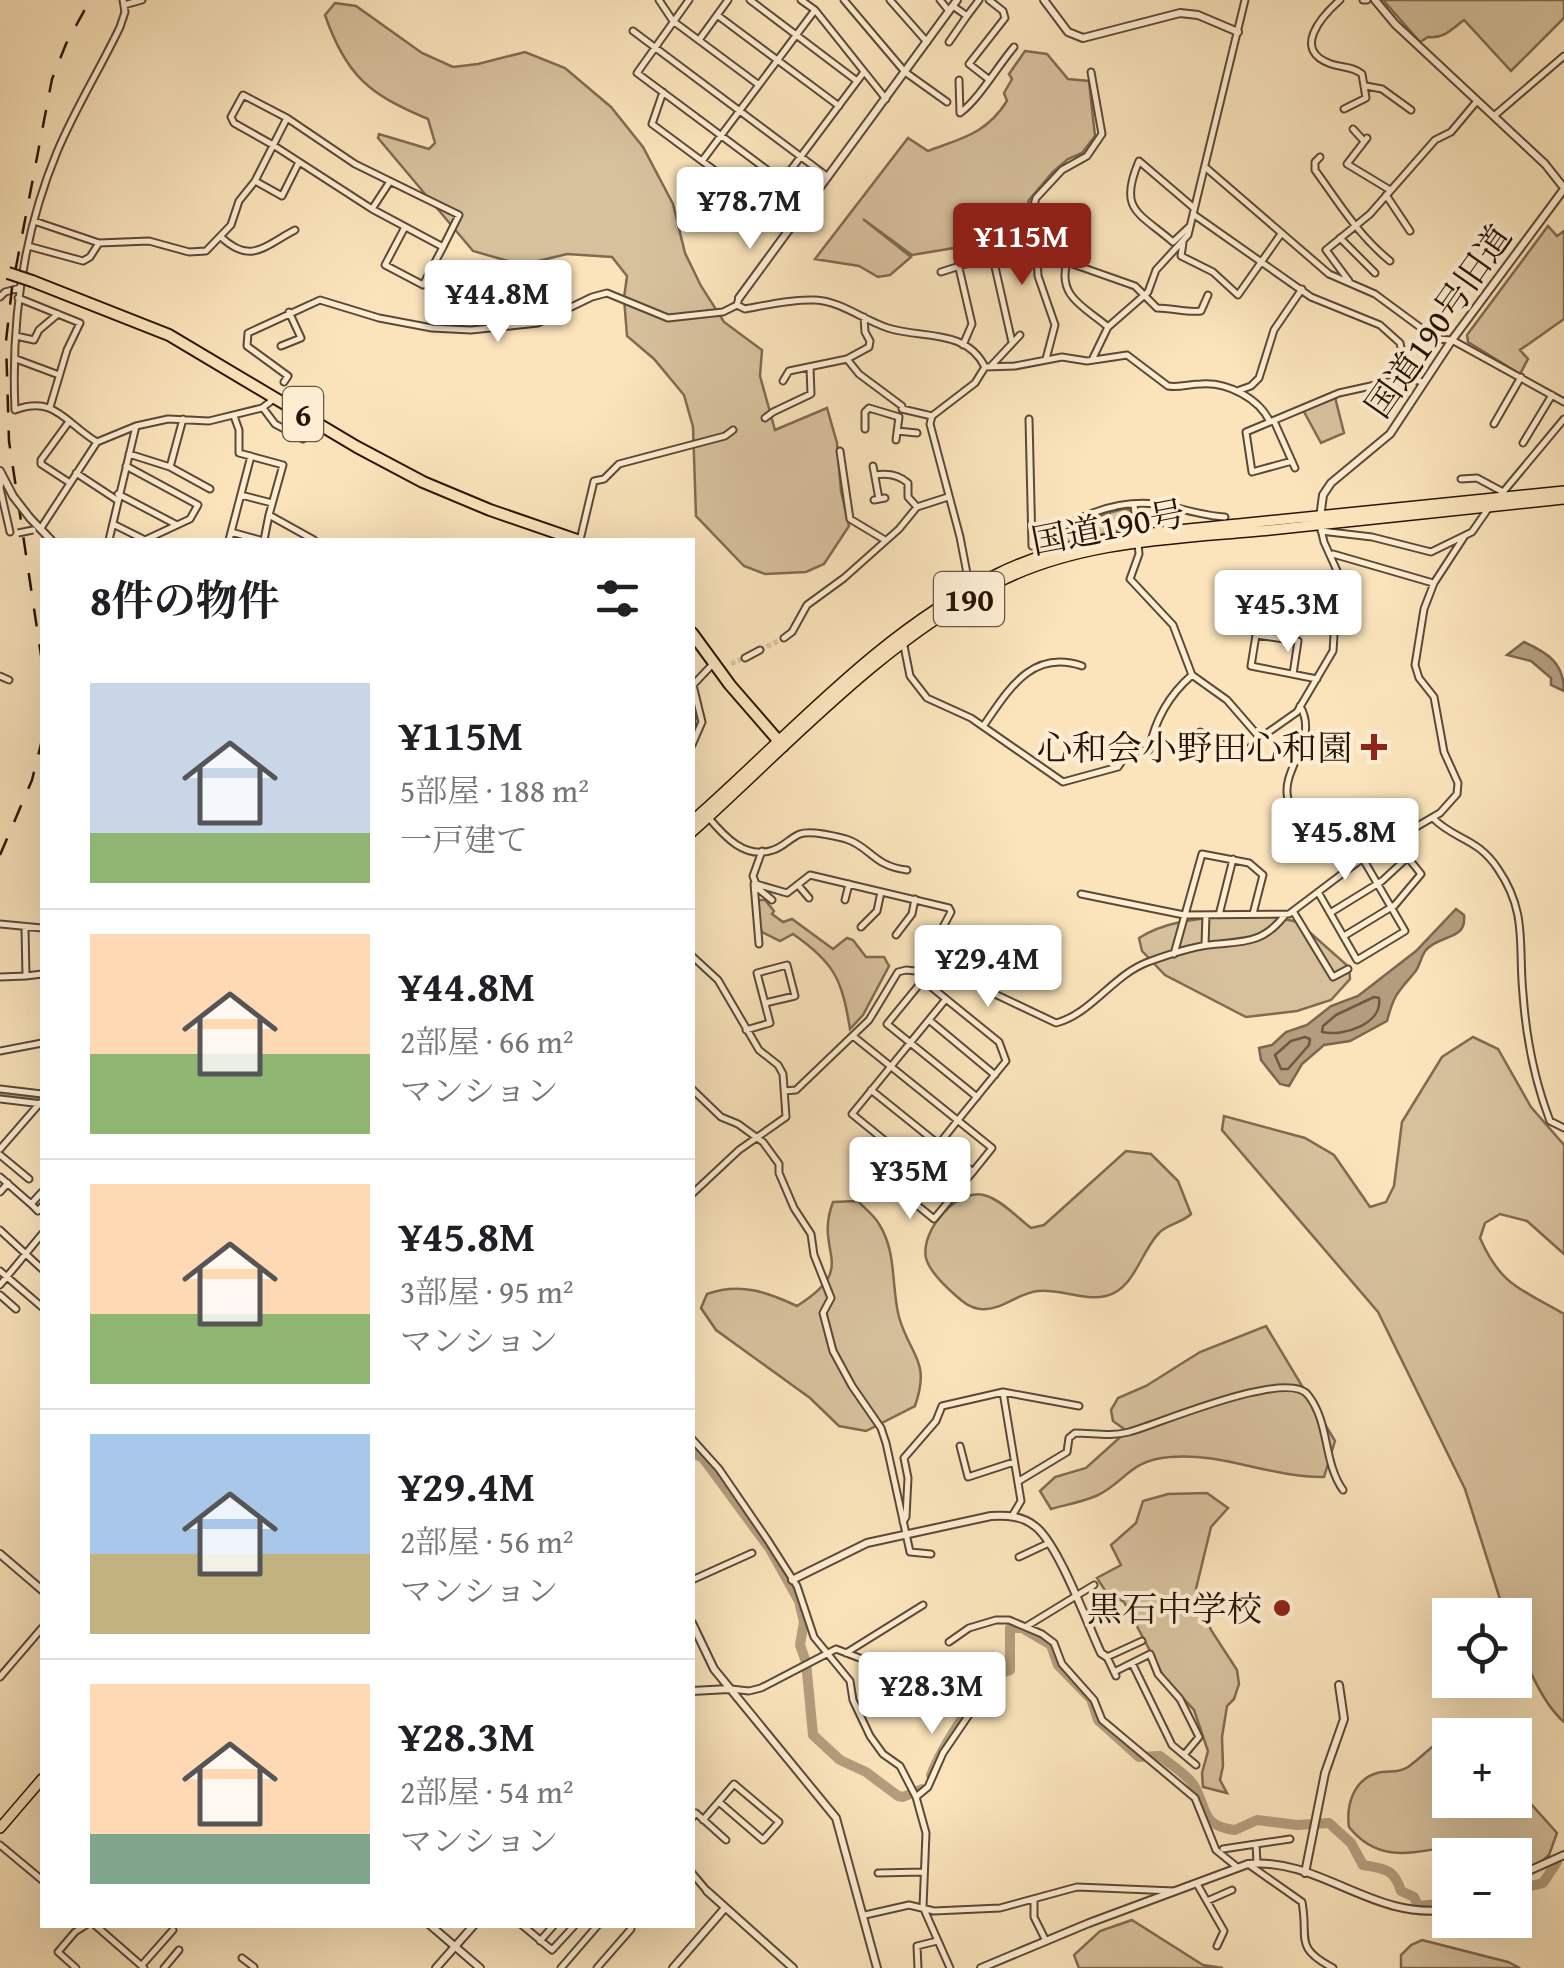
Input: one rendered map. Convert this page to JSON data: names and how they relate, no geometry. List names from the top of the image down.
{
  "streets": {
    "highway": ["6", "国道190号", "190"],
    "street": ["国道190号旧道"]
  },
  "crossings": [
    ["国道190号旧道", "国道190号"]
  ],
  "places": {
    "health": ["心和会小野田心和園"],
    "other": ["黒石中学校"]
  },
  "page": {
    "price": [
      "¥78.7M",
      "¥115M",
      "¥44.8M",
      "¥45.3M",
      "¥45.8M",
      "¥29.4M",
      "¥35M",
      "¥28.3M"
    ],
    "heading": "8件の物件",
    "list": [
      {
        "name": "¥115M",
        "note": "5部屋 · 188 m² · 一戸建て"
      },
      {
        "name": "¥44.8M",
        "note": "2部屋 · 66 m² · マンション"
      },
      {
        "name": "¥45.8M",
        "note": "3部屋 · 95 m² · マンション"
      },
      {
        "name": "¥29.4M",
        "note": "2部屋 · 56 m² · マンション"
      },
      {
        "name": "¥28.3M",
        "note": "2部屋 · 54 m² · マンション"
      }
    ],
    "map_buttons": ["+", "−"]
  }
}
